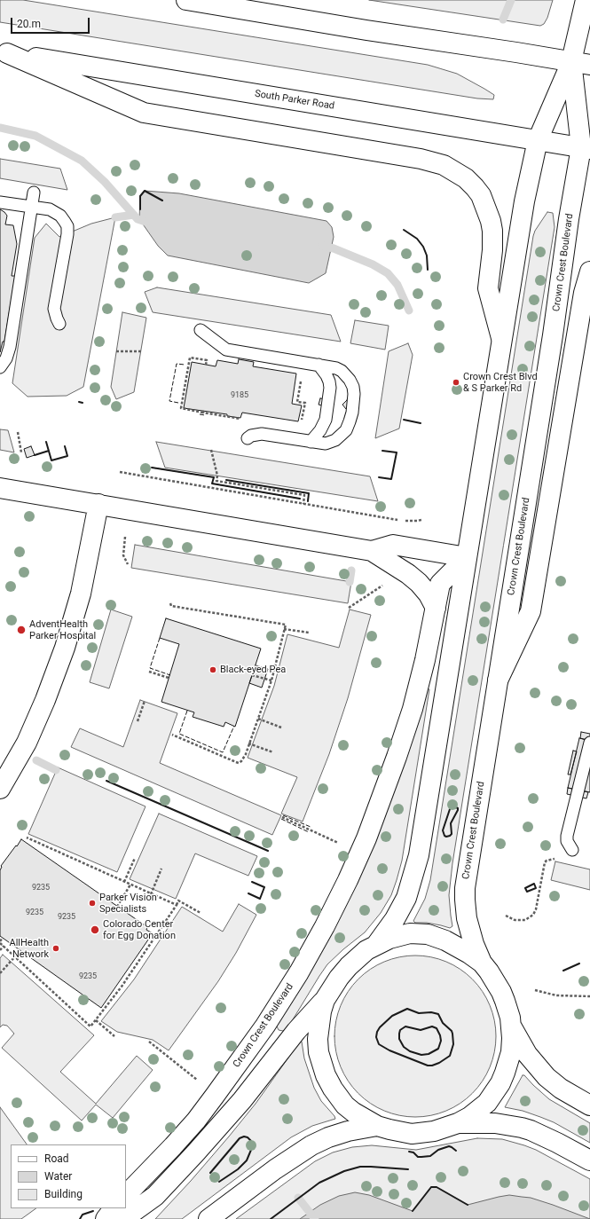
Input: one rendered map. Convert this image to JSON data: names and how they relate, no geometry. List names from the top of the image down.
{
  "streets": {
    "main road": ["South Parker Road", "Crown Crest Boulevard"]
  },
  "crossings": [
    ["South Parker Road", "Crown Crest Boulevard"]
  ],
  "places": [
    "Crown Crest Blvd & S Parker Rd",
    "AdventHealth Parker Hospital",
    "Black-eyed Pea",
    "Parker Vision Specialists",
    "Colorado Center for Egg Donation",
    "AllHealth Network"
  ],
  "house_numbers": [
    "9185",
    "9235",
    "9235",
    "9235",
    "9235"
  ],
  "legend": ["Road", "Water", "Building"],
  "scale_bar": "20 m"
}
